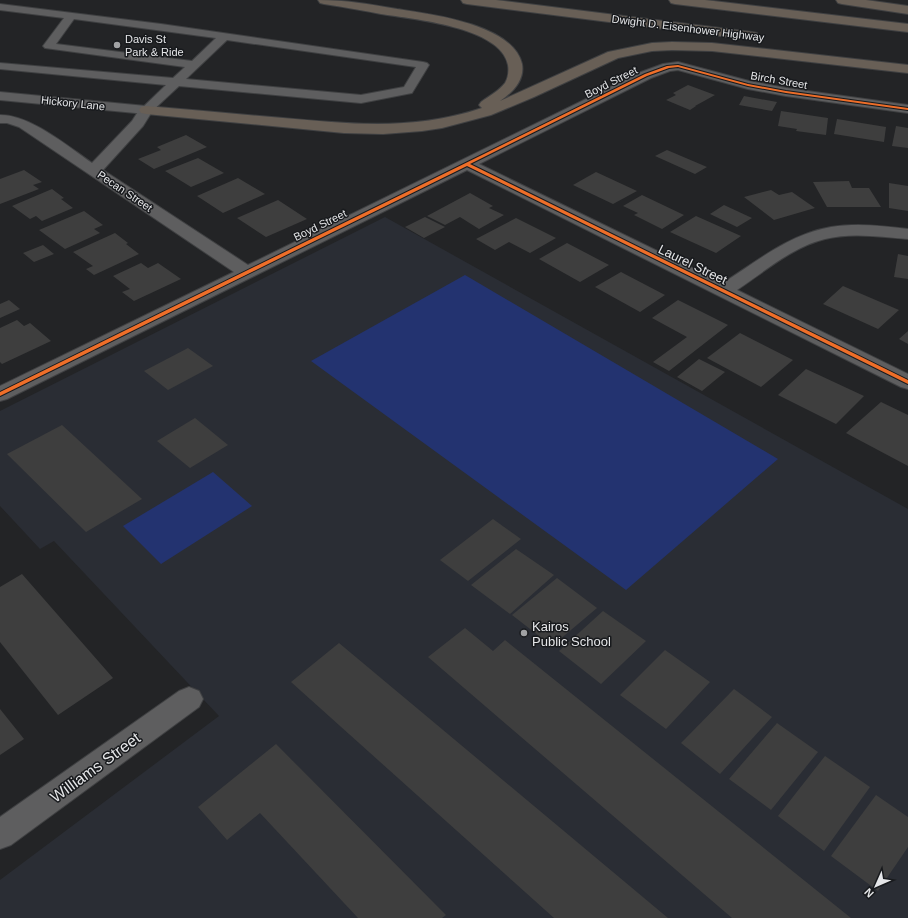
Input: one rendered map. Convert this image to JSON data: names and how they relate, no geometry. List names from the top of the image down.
{
  "streets": {
    "highway": ["Dwight D. Eisenhower Highway"],
    "street": [
      "Birch Street",
      "Boyd Street",
      "Hickory Lane",
      "Pecan Street",
      "Laurel Street",
      "Williams Street"
    ]
  },
  "crossings": [
    ["Birch Street", "Boyd Street"],
    ["Boyd Street", "Pecan Street"],
    ["Boyd Street", "Laurel Street"]
  ],
  "places": ["Davis St Park & Ride", "Kairos Public School"],
  "north": "bottom left"
}
